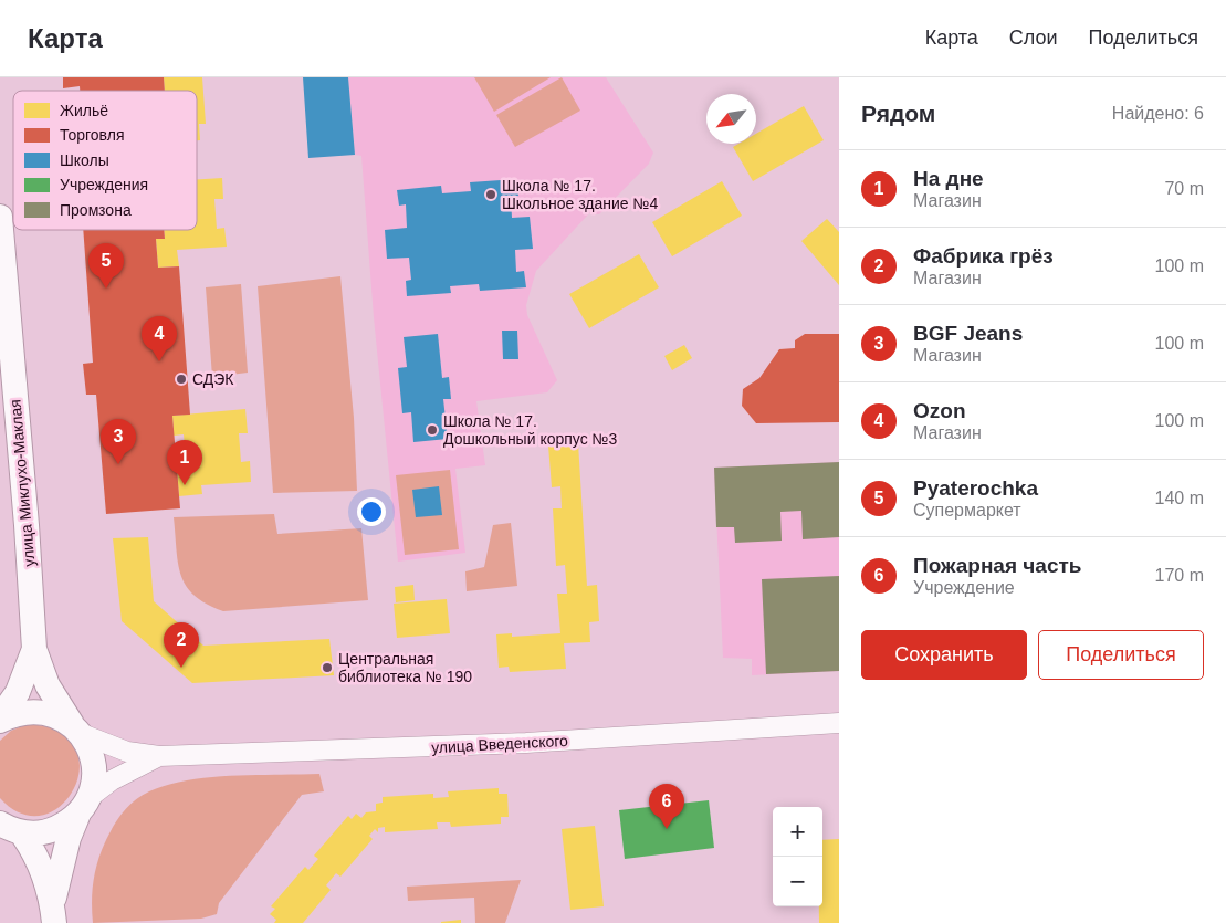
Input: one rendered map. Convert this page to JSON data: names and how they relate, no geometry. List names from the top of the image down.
{
  "streets": {
    "main road": ["улица Миклухо-Маклая"],
    "street": ["улица Введенского"]
  },
  "crossings": [
    ["улица Миклухо-Маклая", "улица Введенского"]
  ],
  "places": [
    "Школа № 17. Школьное здание №4",
    "СДЭК",
    "Школа № 17. Дошкольный корпус №3",
    "Центральная библиотека № 190"
  ],
  "legend": [
    "Жильё",
    "Торговля",
    "Школы",
    "Учреждения",
    "Промзона"
  ],
  "north": "bottom left",
  "page": {
    "header": "Карта",
    "nav": ["Карта", "Слои", "Поделиться"],
    "heading": ["Рядом", "Найдено: 6"],
    "list": [
      {
        "mark": "1",
        "name": "На дне",
        "note": "Магазин",
        "value": "70 m"
      },
      {
        "mark": "2",
        "name": "Фабрика грёз",
        "note": "Магазин",
        "value": "100 m"
      },
      {
        "mark": "3",
        "name": "BGF Jeans",
        "note": "Магазин",
        "value": "100 m"
      },
      {
        "mark": "4",
        "name": "Ozon",
        "note": "Магазин",
        "value": "100 m"
      },
      {
        "mark": "5",
        "name": "Pyaterochka",
        "note": "Супермаркет",
        "value": "140 m"
      },
      {
        "mark": "6",
        "name": "Пожарная часть",
        "note": "Учреждение",
        "value": "170 m"
      }
    ],
    "pins": [
      "5",
      "4",
      "3",
      "1",
      "2",
      "6"
    ],
    "buttons": ["Сохранить", "Поделиться"],
    "map_buttons": ["+", "−"]
  }
}
